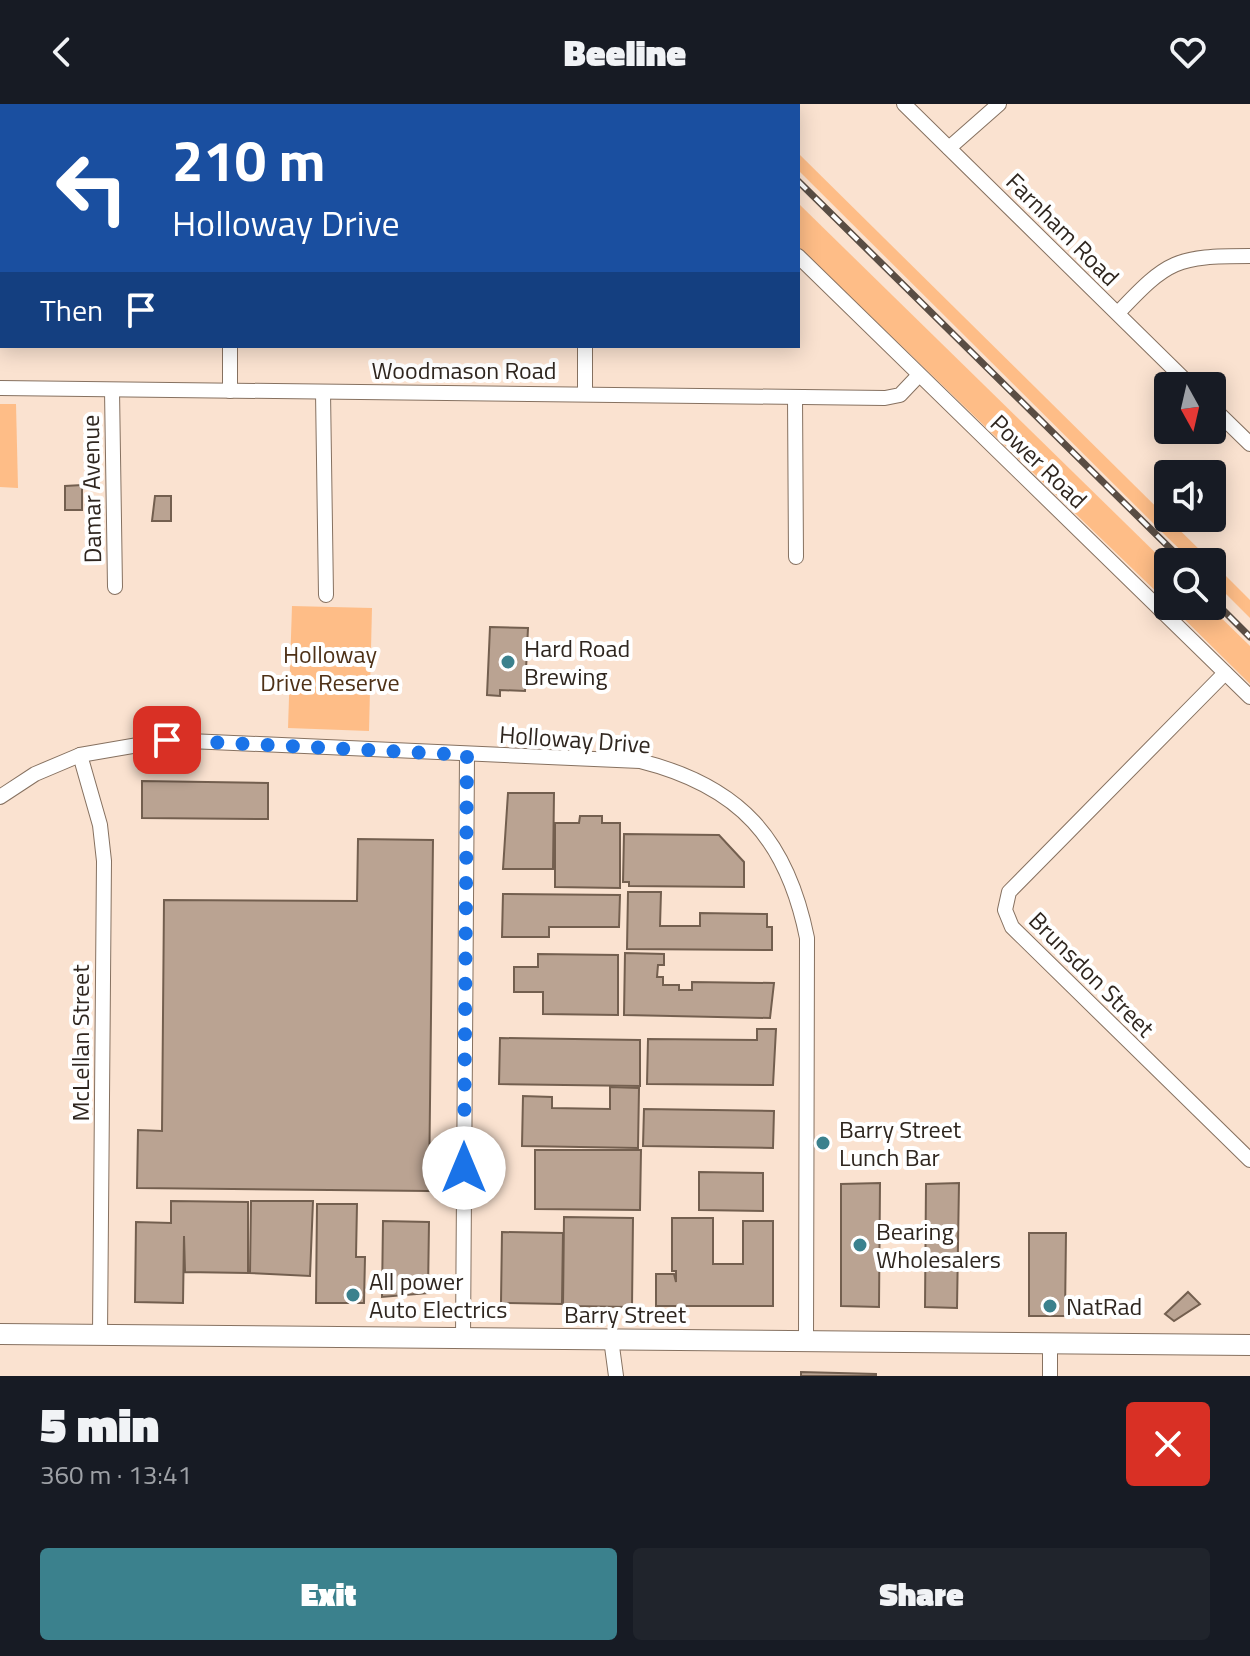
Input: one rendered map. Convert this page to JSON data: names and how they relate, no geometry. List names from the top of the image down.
{
  "streets": {
    "main road": ["Barry Street"],
    "street": [
      "Farnham Road",
      "Woodmason Road",
      "Power Road",
      "Damar Avenue",
      "Holloway Drive",
      "Brunsdon Street",
      "McLellan Street"
    ]
  },
  "crossings": [
    ["Woodmason Road", "Power Road"],
    ["Woodmason Road", "Damar Avenue"],
    ["Power Road", "Brunsdon Street"],
    ["Holloway Drive", "McLellan Street"],
    ["Holloway Drive", "Barry Street"],
    ["McLellan Street", "Barry Street"]
  ],
  "parks": ["Holloway Drive Reserve"],
  "places": [
    "Hard Road Brewing",
    "Barry Street Lunch Bar",
    "Bearing Wholesalers",
    "All power Auto Electrics",
    "NatRad"
  ],
  "north": "bottom",
  "page": {
    "header": "Beeline",
    "turn": ["210 m", "Holloway Drive"],
    "then": "Then",
    "heading": ["5 min", "360 m · 13:41"],
    "buttons": ["Exit", "Share"]
  }
}
